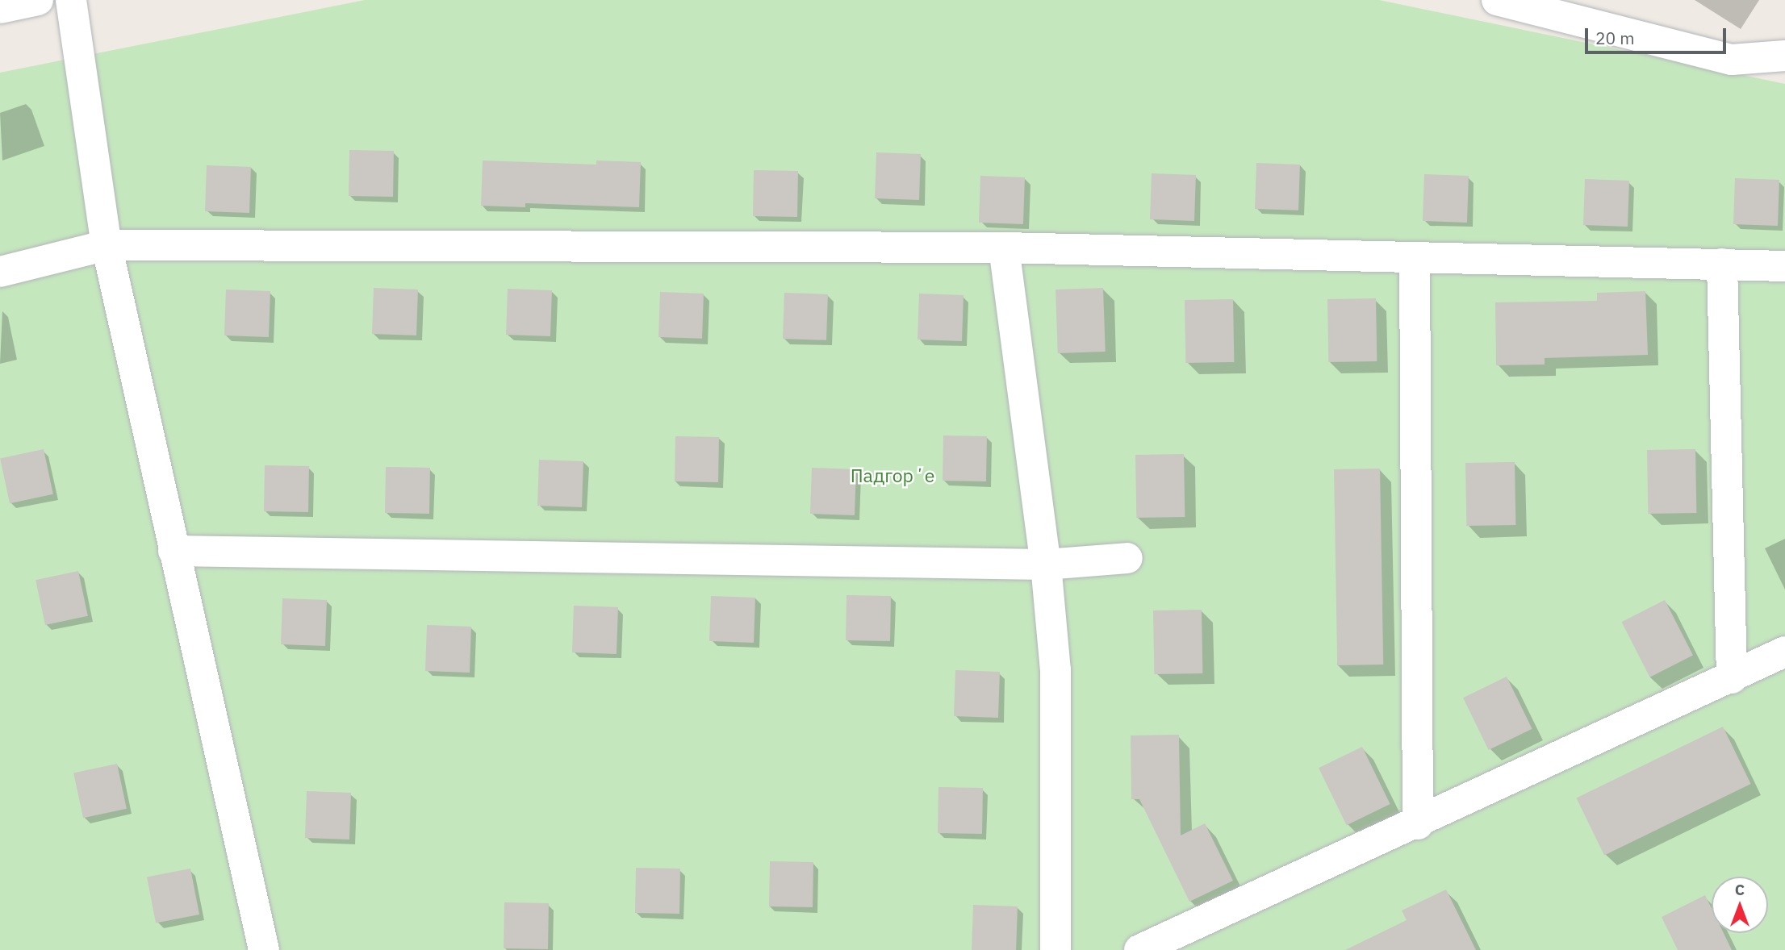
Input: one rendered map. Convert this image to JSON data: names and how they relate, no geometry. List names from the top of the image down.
{
  "parks": ["Падгорʼе"],
  "scale_bar": "20 m",
  "north": "top"
}
